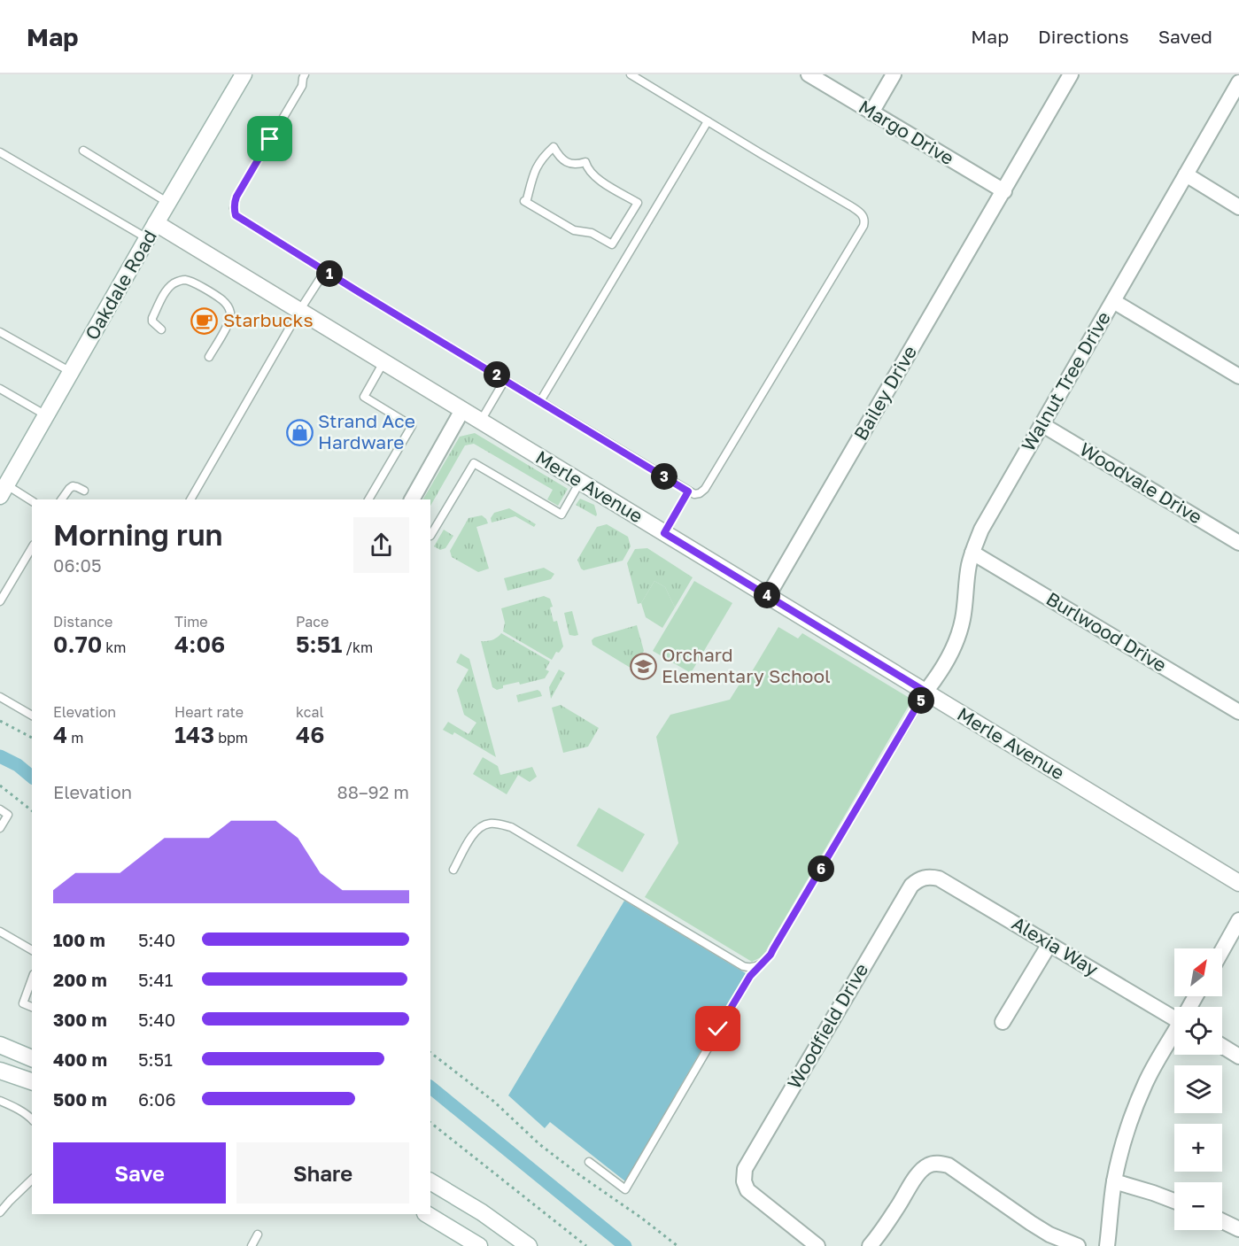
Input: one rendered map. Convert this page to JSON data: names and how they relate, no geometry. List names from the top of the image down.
{
  "streets": {
    "street": [
      "Margo Drive",
      "Oakdale Road",
      "Walnut Tree Drive",
      "Bailey Drive",
      "Woodvale Drive",
      "Merle Avenue",
      "Burlwood Drive",
      "Alexia Way",
      "Woodfield Drive"
    ]
  },
  "crossings": [
    ["Margo Drive", "Bailey Drive"],
    ["Oakdale Road", "Merle Avenue"],
    ["Walnut Tree Drive", "Woodvale Drive"],
    ["Walnut Tree Drive", "Merle Avenue"],
    ["Walnut Tree Drive", "Burlwood Drive"],
    ["Bailey Drive", "Merle Avenue"],
    ["Alexia Way", "Woodfield Drive"]
  ],
  "places": {
    "cafe": ["Starbucks"],
    "shop": ["Strand Ace Hardware"],
    "school or university": ["Orchard Elementary School"]
  },
  "north": "top right",
  "page": {
    "header": "Map",
    "nav": ["Map", "Directions", "Saved"],
    "pins": [
      "1",
      "2",
      "3",
      "4",
      "5",
      "6"
    ],
    "heading": ["Morning run", "06:05"],
    "stats": [
      ["Distance", "0.70 km"],
      ["Time", "4:06"],
      ["Pace", "5:51 /km"],
      ["Elevation", "4 m"],
      ["Heart rate", "143 bpm"],
      ["kcal", "46"]
    ],
    "chart": ["Elevation", "88–92 m"],
    "list": [
      {
        "name": "100 m",
        "note": "5:40"
      },
      {
        "name": "200 m",
        "note": "5:41"
      },
      {
        "name": "300 m",
        "note": "5:40"
      },
      {
        "name": "400 m",
        "note": "5:51"
      },
      {
        "name": "500 m",
        "note": "6:06"
      }
    ],
    "map_buttons": ["+", "−"],
    "buttons": ["Save", "Share"]
  }
}
